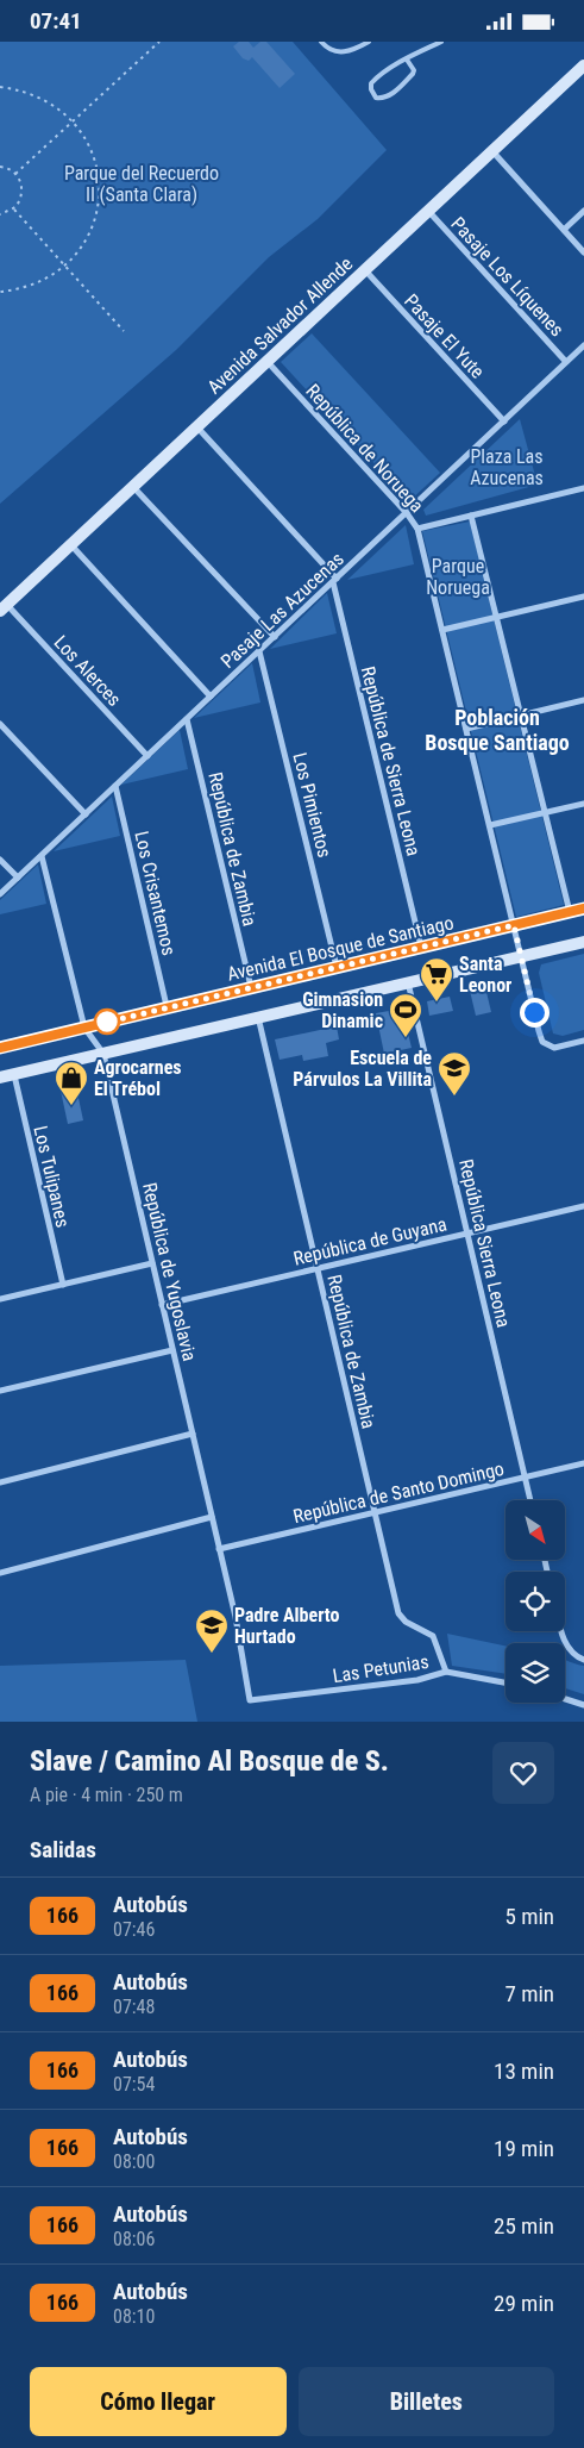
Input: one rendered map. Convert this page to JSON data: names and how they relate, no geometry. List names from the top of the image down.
{
  "streets": {
    "street": [
      "Pasaje Los Líquenes",
      "Avenida Salvador Allende",
      "Pasaje El Yute",
      "República de Noruega",
      "Pasaje Las Azucenas",
      "Los Alerces",
      "República de Sierra Leona",
      "Los Pimientos",
      "República de Zambia",
      "Los Crisantemos",
      "Avenida El Bosque de Santiago",
      "Los Tulipanes",
      "República de Guyana",
      "República Sierra Leona",
      "República de Yugoslavia",
      "República de Santo Domingo",
      "Las Petunias"
    ]
  },
  "crossings": [
    ["Pasaje Los Líquenes", "Avenida Salvador Allende"],
    ["Pasaje Los Líquenes", "Pasaje Las Azucenas"],
    ["Avenida Salvador Allende", "Pasaje El Yute"],
    ["Avenida Salvador Allende", "República de Noruega"],
    ["Avenida Salvador Allende", "Los Alerces"],
    ["Avenida Salvador Allende", "República de Sierra Leona"],
    ["Pasaje El Yute", "Pasaje Las Azucenas"],
    ["República de Noruega", "Pasaje Las Azucenas"],
    ["República de Noruega", "Avenida El Bosque de Santiago"],
    ["Pasaje Las Azucenas", "Los Alerces"],
    ["Pasaje Las Azucenas", "República de Sierra Leona"],
    ["Pasaje Las Azucenas", "Los Pimientos"],
    ["Pasaje Las Azucenas", "República de Zambia"],
    ["Pasaje Las Azucenas", "Los Crisantemos"],
    ["Pasaje Las Azucenas", "República de Yugoslavia"],
    ["República de Sierra Leona", "Avenida El Bosque de Santiago"],
    ["Los Pimientos", "Avenida El Bosque de Santiago"],
    ["República de Zambia", "Avenida El Bosque de Santiago"],
    ["República de Zambia", "República de Guyana"],
    ["República de Zambia", "República de Santo Domingo"],
    ["República de Zambia", "Las Petunias"],
    ["Los Crisantemos", "Avenida El Bosque de Santiago"],
    ["Avenida El Bosque de Santiago", "República de Yugoslavia"],
    ["República de Guyana", "República Sierra Leona"],
    ["República de Guyana", "República de Yugoslavia"],
    ["República Sierra Leona", "República de Santo Domingo"],
    ["República de Yugoslavia", "República de Santo Domingo"],
    ["República de Yugoslavia", "Las Petunias"]
  ],
  "districts": ["Población Bosque Santiago"],
  "parks": ["Parque del Recuerdo II (Santa Clara)", "Plaza Las Azucenas", "Parque Noruega"],
  "places": {
    "supermarket": ["Santa Leonor"],
    "sports": ["Gimnasion Dinamic"],
    "school or university": ["Escuela de Párvulos La Villita", "Padre Alberto Hurtado"],
    "shop": ["Agrocarnes El Trébol"]
  },
  "lines": ["bus line 166"],
  "north": "bottom right",
  "page": {
    "status": "07:41",
    "heading": [
      ["Slave / Camino Al Bosque de S.", "A pie · 4 min · 250 m"],
      "Salidas"
    ],
    "list": [
      {
        "mark": "166",
        "name": "Autobús",
        "note": "07:46",
        "value": "5 min"
      },
      {
        "mark": "166",
        "name": "Autobús",
        "note": "07:48",
        "value": "7 min"
      },
      {
        "mark": "166",
        "name": "Autobús",
        "note": "07:54",
        "value": "13 min"
      },
      {
        "mark": "166",
        "name": "Autobús",
        "note": "08:00",
        "value": "19 min"
      },
      {
        "mark": "166",
        "name": "Autobús",
        "note": "08:06",
        "value": "25 min"
      },
      {
        "mark": "166",
        "name": "Autobús",
        "note": "08:10",
        "value": "29 min"
      }
    ],
    "buttons": ["Cómo llegar", "Billetes"]
  }
}
